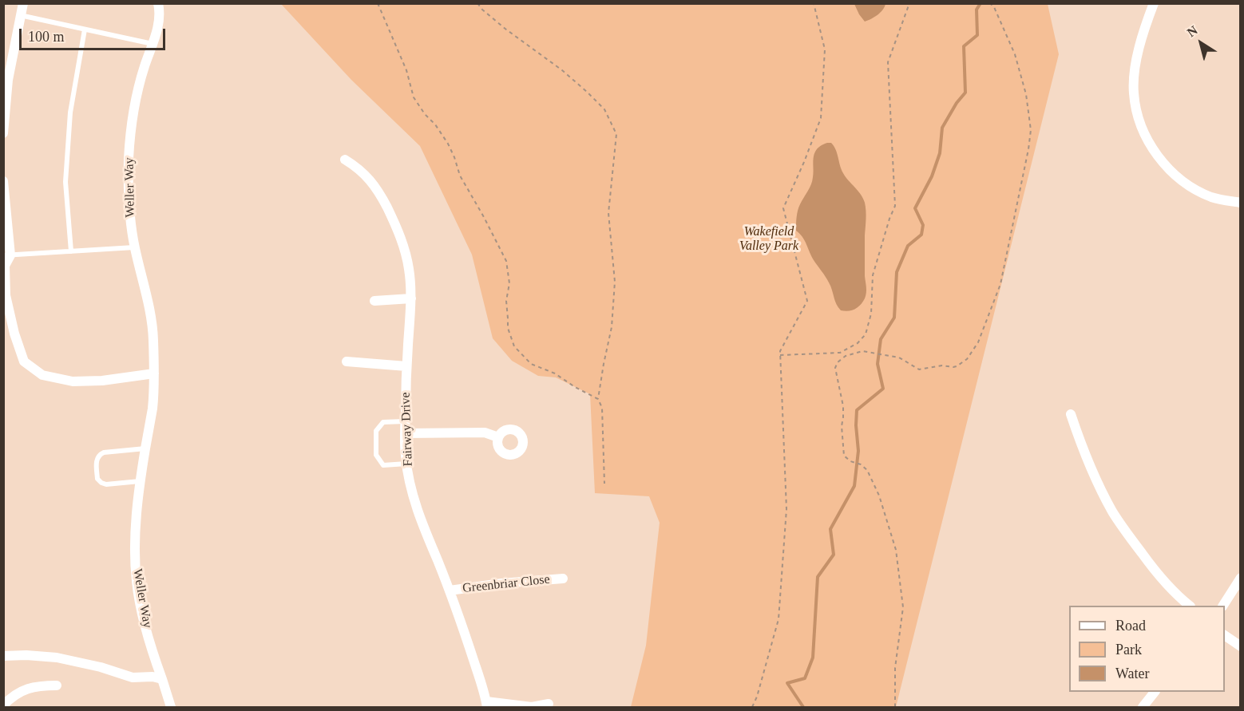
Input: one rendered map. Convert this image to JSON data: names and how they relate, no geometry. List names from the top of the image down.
{
  "streets": {
    "street": ["Weller Way", "Fairway Drive", "Greenbriar Close"]
  },
  "crossings": [
    ["Fairway Drive", "Greenbriar Close"]
  ],
  "parks": ["Wakefield Valley Park"],
  "legend": ["Road", "Park", "Water"],
  "scale_bar": "100 m",
  "north": "top left"
}
